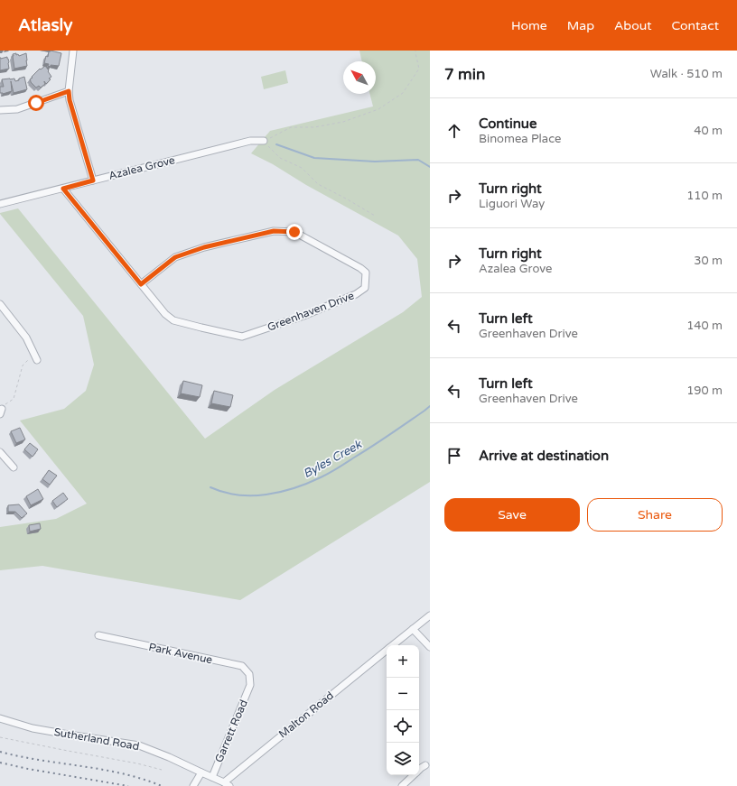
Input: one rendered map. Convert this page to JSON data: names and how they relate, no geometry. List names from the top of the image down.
{
  "streets": {
    "street": [
      "Azalea Grove",
      "Greenhaven Drive",
      "Park Avenue",
      "Malton Road",
      "Garrett Road",
      "Sutherland Road"
    ]
  },
  "crossings": [
    ["Azalea Grove", "Greenhaven Drive"],
    ["Park Avenue", "Garrett Road"],
    ["Malton Road", "Sutherland Road"],
    ["Garrett Road", "Sutherland Road"]
  ],
  "water": ["Byles Creek"],
  "north": "top left",
  "page": {
    "header": "Atlasly",
    "nav": [
      "Home",
      "Map",
      "About",
      "Contact"
    ],
    "heading": ["7 min", "Walk · 510 m"],
    "list": [
      ["Continue", "Binomea Place", "40 m"],
      ["Turn right", "Liguori Way", "110 m"],
      ["Turn right", "Azalea Grove", "30 m"],
      ["Turn left", "Greenhaven Drive", "140 m"],
      ["Turn left", "Greenhaven Drive", "190 m"],
      "Arrive at destination"
    ],
    "buttons": ["Save", "Share"],
    "map_buttons": ["+", "−"]
  }
}
